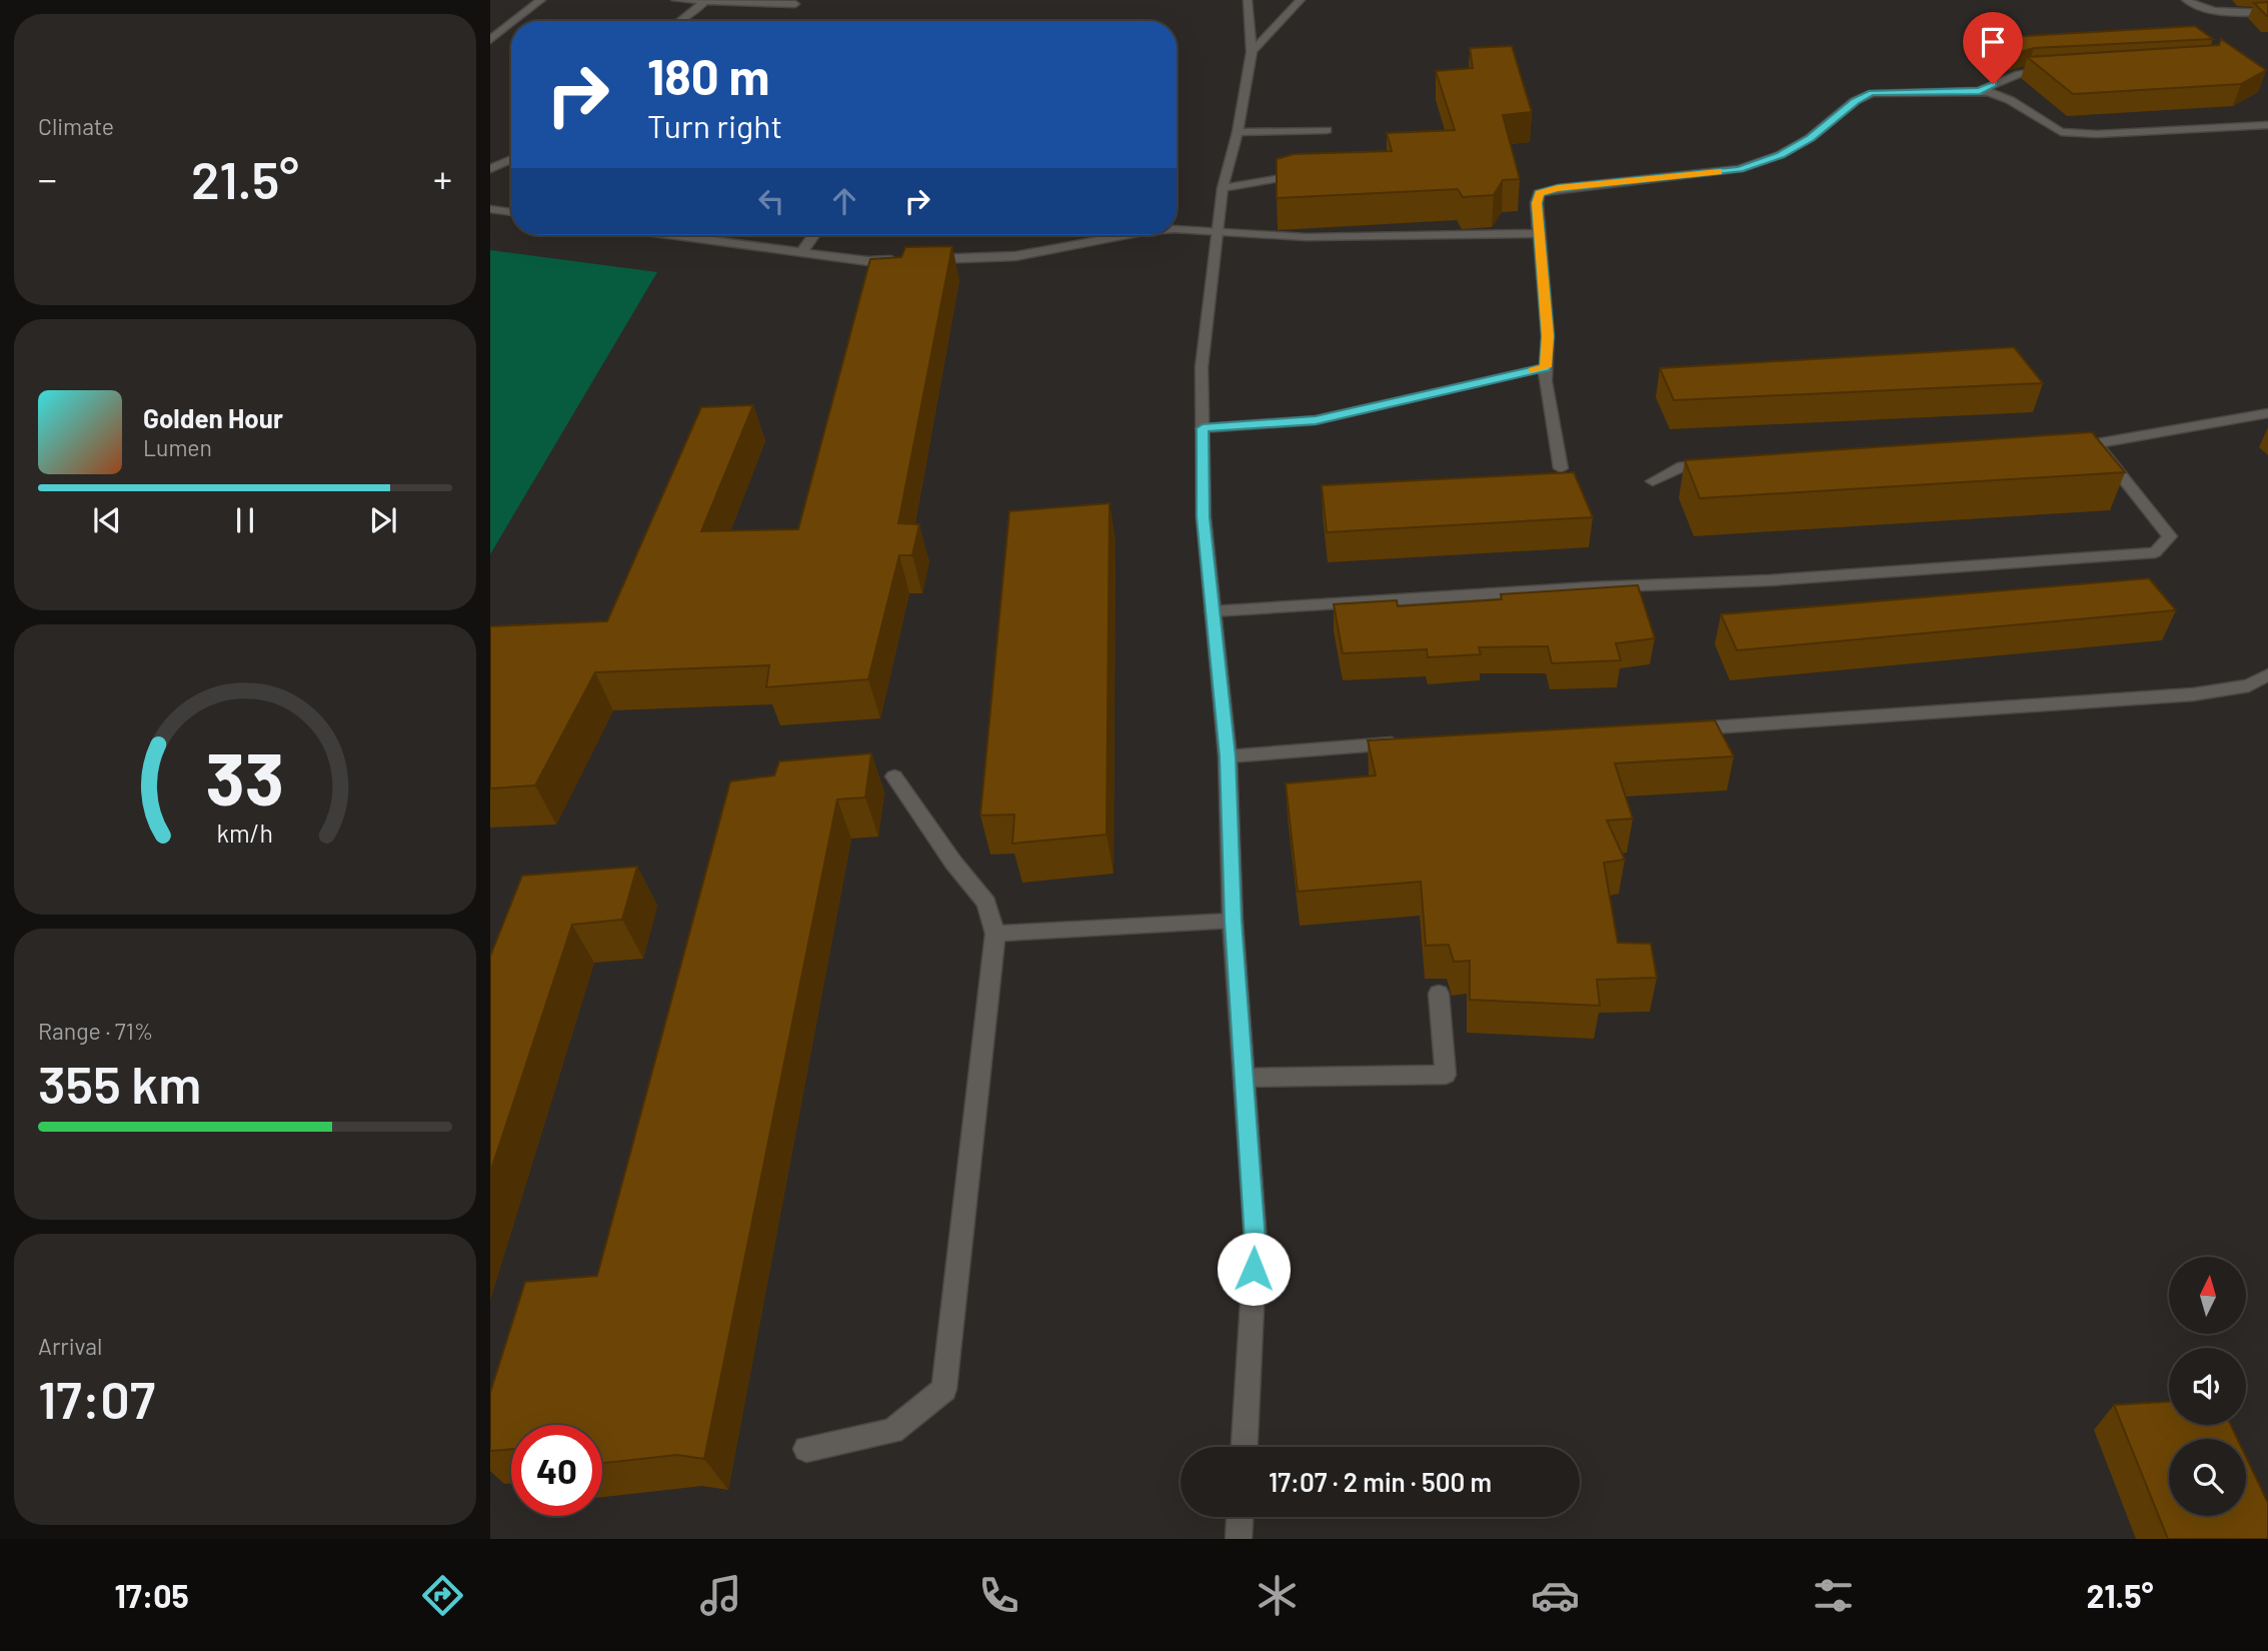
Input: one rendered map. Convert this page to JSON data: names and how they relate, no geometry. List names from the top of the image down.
{
  "north": "top",
  "page": {
    "tile": [
      "Climate",
      ["Range · 71%", "355 km"],
      ["Arrival", "17:07"]
    ],
    "turn": ["180 m", "Turn right"],
    "heat": ["−", "21.5°", "+"],
    "song": ["Golden Hour", "Lumen"],
    "limit": "40",
    "trip": "17:07 · 2 min · 500 m",
    "tabs": ["17:05", "21.5°"],
    "gauge": ["33", "km/h"]
  }
}
